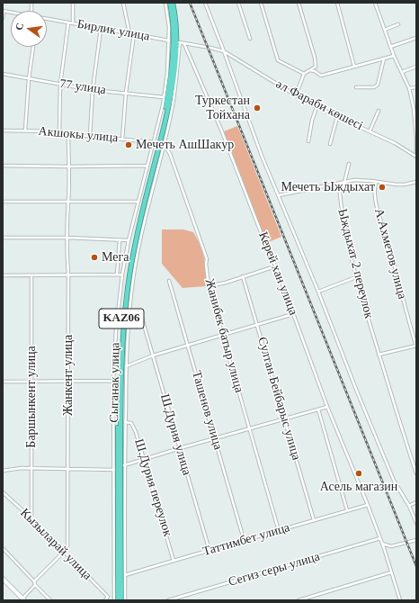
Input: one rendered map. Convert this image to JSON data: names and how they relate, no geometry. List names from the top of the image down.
{
  "streets": {
    "highway": ["KАZ06"],
    "street": [
      "Бирлик улица",
      "77 улица",
      "әл Фараби көшесі",
      "Акшокы улица",
      "А.Ахметов улица",
      "Ыждыхат 2 переулок",
      "Керей хан улица",
      "Жанибек батыр улица",
      "Жанкент улица",
      "Сыганак улица",
      "Баршынкент улица",
      "Султан Бейбарыс улица",
      "Ташенов улица",
      "Ш.Дурия улица",
      "Ш.Дурия переулок",
      "Таттимбет улица",
      "Кызыларай улица",
      "Сегиз серы улица"
    ]
  },
  "crossings": [
    ["Бирлик улица", "әл Фараби көшесі"],
    ["Бирлик улица", "Керей хан улица"],
    ["Бирлик улица", "KАZ06"],
    ["Бирлик улица", "Сыганак улица"],
    ["77 улица", "Сыганак улица"],
    ["Акшокы улица", "Жанкент улица"],
    ["Акшокы улица", "Сыганак улица"],
    ["Керей хан улица", "Таттимбет улица"],
    ["Керей хан улица", "Сегиз серы улица"],
    ["Жанибек батыр улица", "Таттимбет улица"],
    ["Жанкент улица", "Кызыларай улица"],
    ["Баршынкент улица", "Кызыларай улица"],
    ["Султан Бейбарыс улица", "Таттимбет улица"],
    ["Ташенов улица", "Таттимбет улица"],
    ["Ш.Дурия улица", "Таттимбет улица"],
    ["Ш.Дурия переулок", "Таттимбет улица"]
  ],
  "places": [
    "Туркестан Тойхана",
    "Мечеть АшШакур",
    "Мечеть Ыждыхат",
    "Мега",
    "Асель магазин"
  ],
  "north": "left"
}
